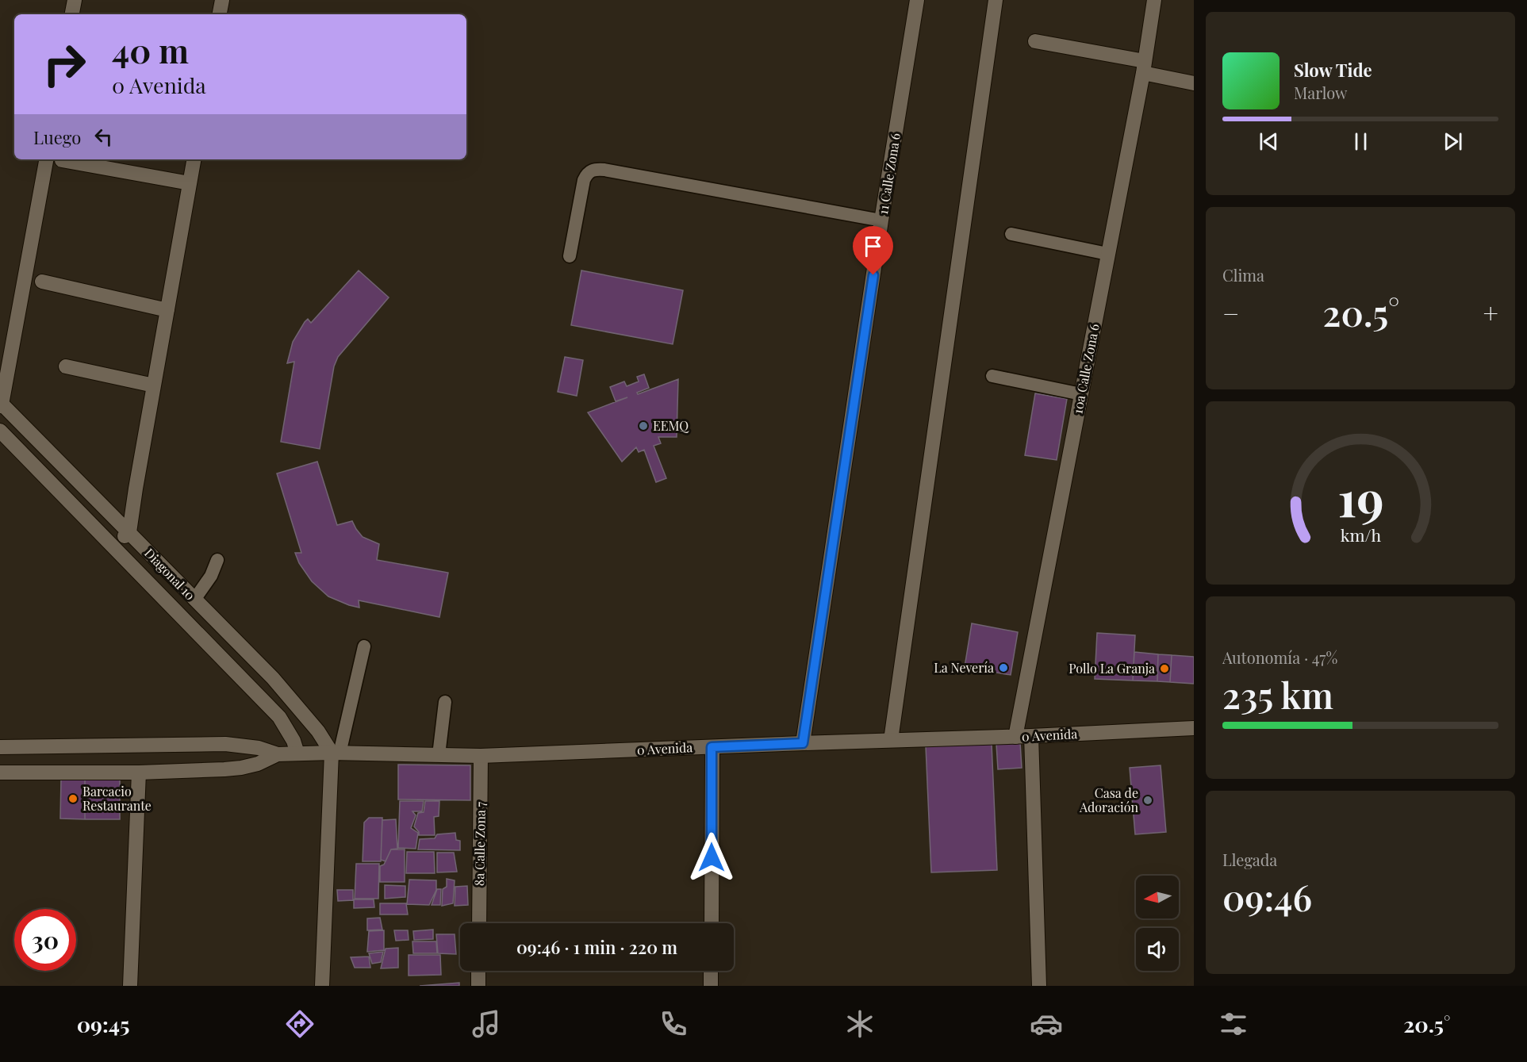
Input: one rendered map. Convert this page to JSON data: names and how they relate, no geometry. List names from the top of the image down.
{
  "streets": {
    "street": [
      "11 Calle Zona 6",
      "10a Calle Zona 6",
      "Diagonal 10",
      "0 Avenida",
      "8a Calle Zona 7"
    ]
  },
  "crossings": [
    ["11 Calle Zona 6", "0 Avenida"],
    ["10a Calle Zona 6", "0 Avenida"],
    ["Diagonal 10", "0 Avenida"],
    ["0 Avenida", "8a Calle Zona 7"]
  ],
  "places": [
    "EEMQ",
    "La Nevería",
    "Pollo La Granja",
    "Barcacio Restaurante",
    "Casa de Adoración"
  ],
  "north": "left",
  "page": {
    "turn": ["40 m", "0 Avenida"],
    "song": ["Slow Tide", "Marlow"],
    "then": "Luego",
    "tile": [
      "Clima",
      ["Autonomía · 47%", "235 km"],
      ["Llegada", "09:46"]
    ],
    "heat": ["−", "20.5°", "+"],
    "limit": "30",
    "trip": "09:46 · 1 min · 220 m",
    "tabs": ["09:45", "20.5°"],
    "gauge": ["19", "km/h"]
  }
}
